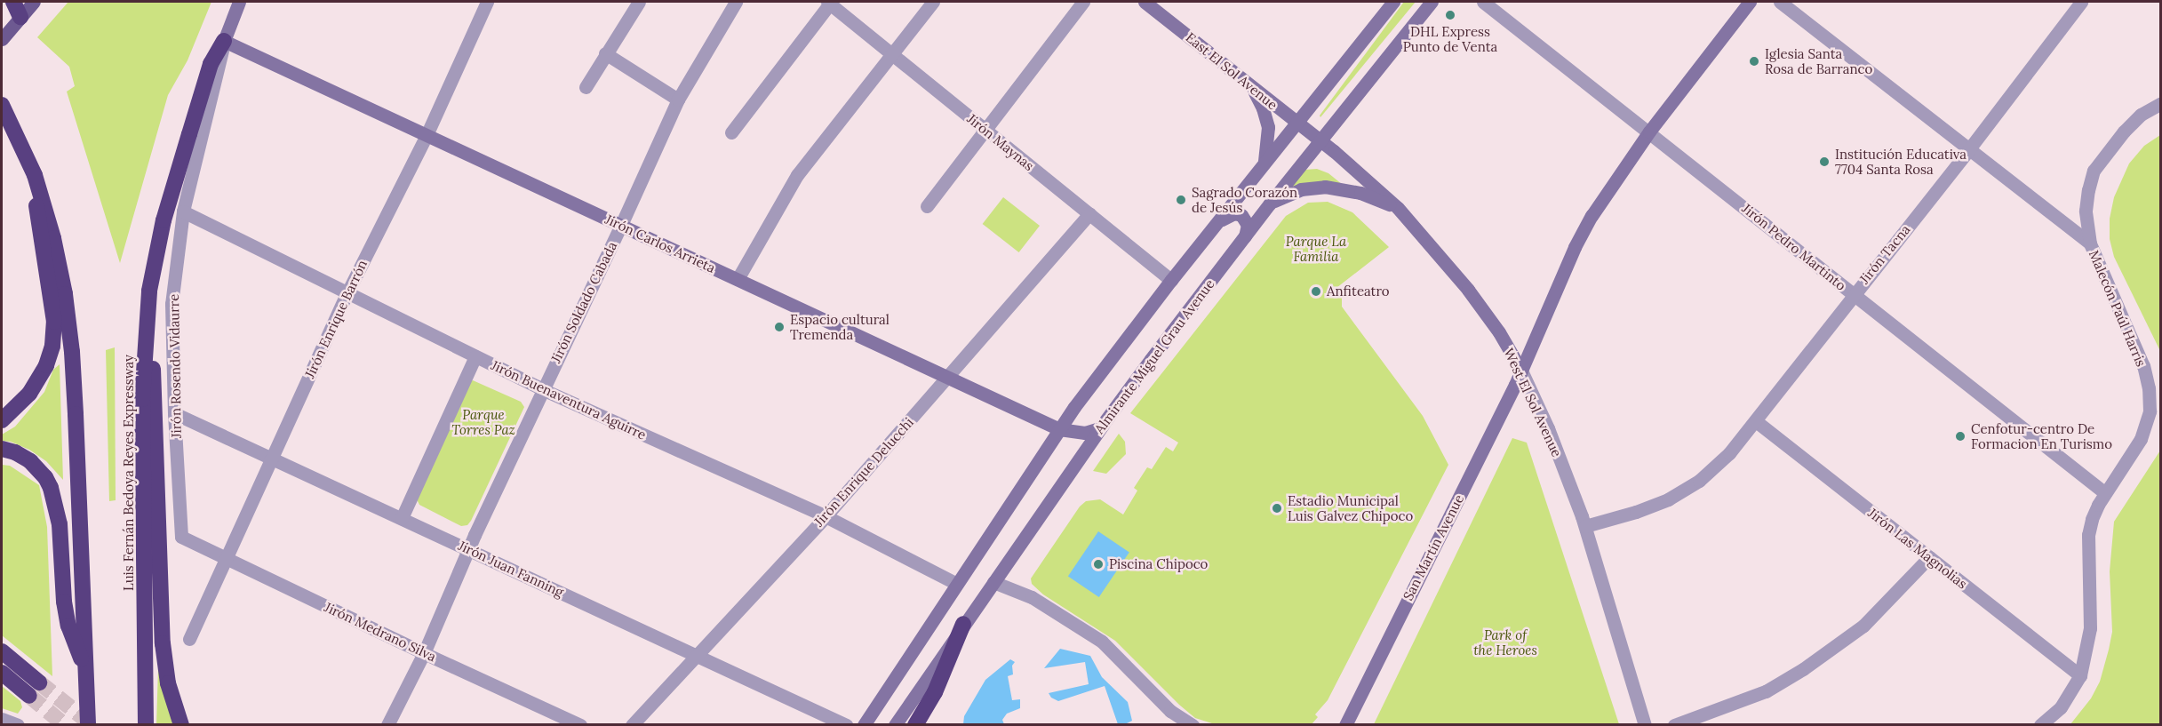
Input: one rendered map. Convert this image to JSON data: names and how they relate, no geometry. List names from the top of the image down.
{
  "streets": {
    "highway": ["Luis Fernán Bedoya Reyes Expressway"],
    "main road": [
      "East El Sol Avenue",
      "Jirón Carlos Arrieta",
      "Almirante Miguel Grau Avenue",
      "West El Sol Avenue",
      "San Martín Avenue"
    ],
    "street": [
      "Jirón Maynas",
      "Jirón Pedro Martinto",
      "Jirón Tacna",
      "Jirón Soldado Cabada",
      "Malecón Paúl Harris",
      "Jirón Enrique Barrón",
      "Jirón Rosendo Vidaurre",
      "Jirón Buenaventura Aguirre",
      "Jirón Enrique Delucchi",
      "Jirón Las Magnolias",
      "Jirón Juan Fanning",
      "Jirón Medrano Silva"
    ]
  },
  "crossings": [
    ["East El Sol Avenue", "Almirante Miguel Grau Avenue"],
    ["East El Sol Avenue", "West El Sol Avenue"],
    ["Jirón Maynas", "Jirón Enrique Delucchi"],
    ["Jirón Carlos Arrieta", "Jirón Soldado Cabada"],
    ["Jirón Carlos Arrieta", "Jirón Enrique Barrón"],
    ["Jirón Carlos Arrieta", "Almirante Miguel Grau Avenue"],
    ["Jirón Carlos Arrieta", "Jirón Rosendo Vidaurre"],
    ["Jirón Carlos Arrieta", "Jirón Enrique Delucchi"],
    ["Jirón Carlos Arrieta", "Luis Fernán Bedoya Reyes Expressway"],
    ["Jirón Pedro Martinto", "Jirón Tacna"],
    ["Jirón Pedro Martinto", "Malecón Paúl Harris"],
    ["Jirón Pedro Martinto", "San Martín Avenue"],
    ["Jirón Tacna", "West El Sol Avenue"],
    ["Jirón Tacna", "Jirón Las Magnolias"],
    ["Jirón Soldado Cabada", "Jirón Buenaventura Aguirre"],
    ["Jirón Soldado Cabada", "Jirón Juan Fanning"],
    ["Jirón Soldado Cabada", "Jirón Medrano Silva"],
    ["Malecón Paúl Harris", "Jirón Las Magnolias"],
    ["Jirón Enrique Barrón", "Jirón Buenaventura Aguirre"],
    ["Jirón Enrique Barrón", "Jirón Juan Fanning"],
    ["Jirón Enrique Barrón", "Jirón Medrano Silva"],
    ["Almirante Miguel Grau Avenue", "West El Sol Avenue"],
    ["Jirón Rosendo Vidaurre", "Jirón Buenaventura Aguirre"],
    ["Jirón Rosendo Vidaurre", "Luis Fernán Bedoya Reyes Expressway"],
    ["Jirón Rosendo Vidaurre", "Jirón Juan Fanning"],
    ["Jirón Rosendo Vidaurre", "Jirón Medrano Silva"],
    ["Jirón Buenaventura Aguirre", "Jirón Enrique Delucchi"],
    ["West El Sol Avenue", "San Martín Avenue"],
    ["Jirón Enrique Delucchi", "Jirón Juan Fanning"]
  ],
  "parks": ["Parque La Familia", "Parque Torres Paz", "Park of the Heroes"],
  "places": [
    "DHL Express Punto de Venta",
    "Iglesia Santa Rosa de Barranco",
    "Institución Educativa 7704 Santa Rosa",
    "Sagrado Corazón de Jesús",
    "Anfiteatro",
    "Espacio cultural Tremenda",
    "Cenfotur-centro De Formacion En Turismo",
    "Estadio Municipal Luis Galvez Chipoco",
    "Piscina Chipoco"
  ]
}
